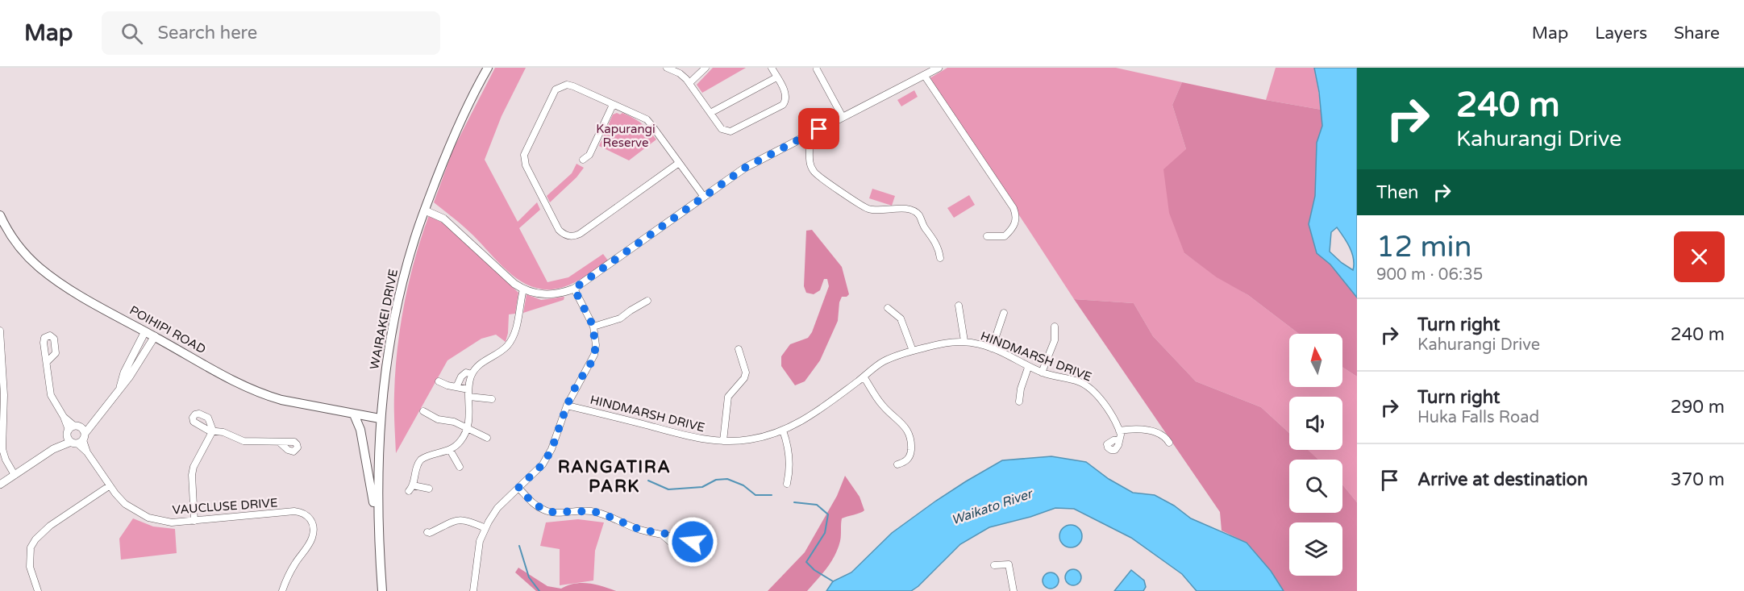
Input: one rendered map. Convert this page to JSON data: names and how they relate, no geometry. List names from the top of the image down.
{
  "streets": {
    "main road": ["WAIRAKEI DRIVE", "POIHIPI ROAD"],
    "street": ["HINDMARSH DRIVE", "VAUCLUSE DRIVE"]
  },
  "crossings": [
    ["WAIRAKEI DRIVE", "POIHIPI ROAD"]
  ],
  "districts": ["RANGATIRA PARK"],
  "water": ["Waikato River"],
  "parks": ["Kapurangi Reserve"],
  "north": "top",
  "page": {
    "header": "Map",
    "search": "Search here",
    "nav": ["Map", "Layers", "Share"],
    "turn": ["240 m", "Kahurangi Drive"],
    "then": "Then",
    "heading": ["12 min", "900 m · 06:35"],
    "list": [
      {
        "name": "Turn right",
        "note": "Kahurangi Drive",
        "value": "240 m"
      },
      {
        "name": "Turn right",
        "note": "Huka Falls Road",
        "value": "290 m"
      },
      {
        "name": "Arrive at destination",
        "value": "370 m"
      }
    ]
  }
}
